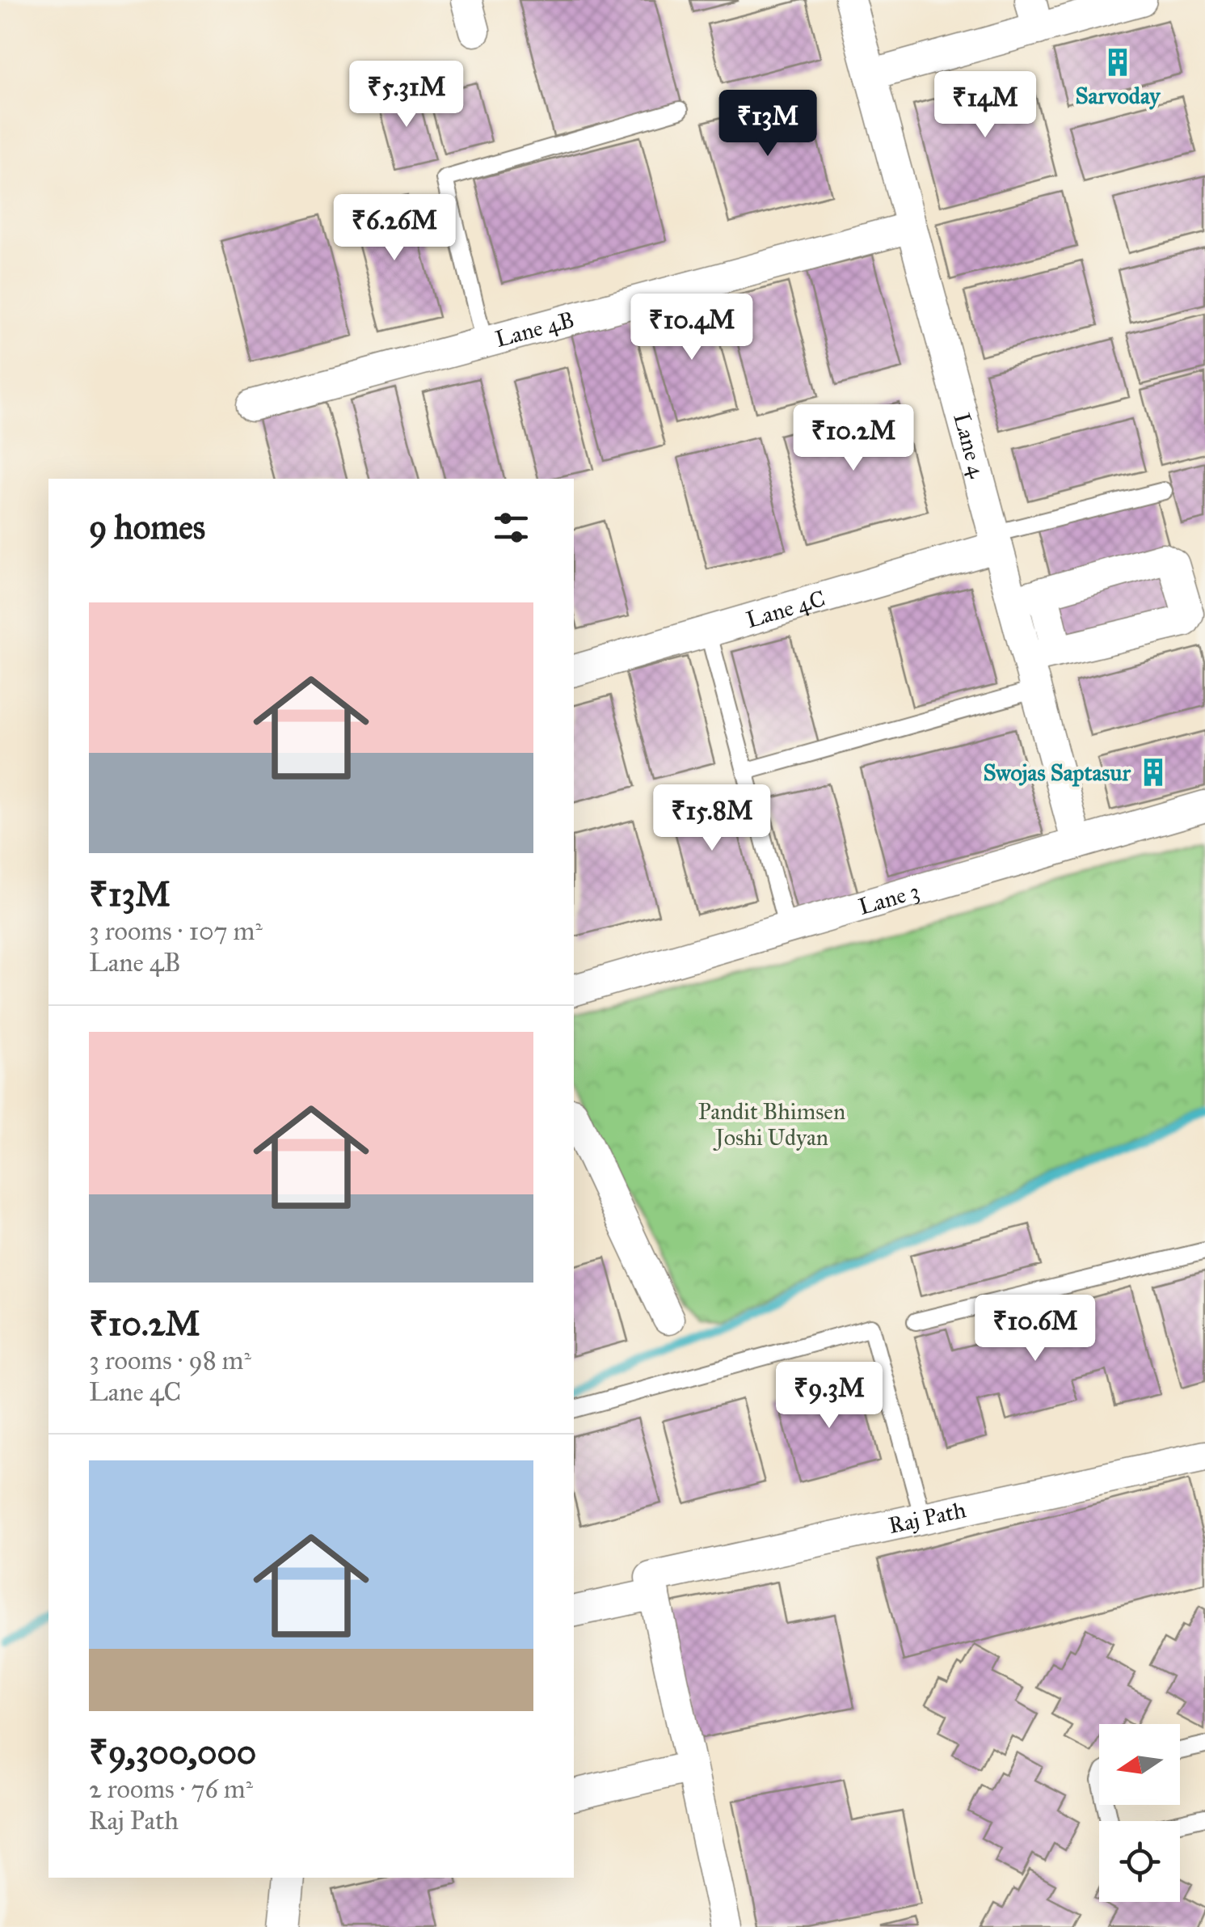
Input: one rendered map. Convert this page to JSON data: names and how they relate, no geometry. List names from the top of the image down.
{
  "streets": {
    "street": [
      "Lane 4B",
      "Lane 4",
      "Lane 4C",
      "Lane 3",
      "Raj Path"
    ]
  },
  "crossings": [
    ["Lane 4B", "Lane 4"],
    ["Lane 4", "Lane 4C"],
    ["Lane 4", "Lane 3"]
  ],
  "parks": ["Pandit Bhimsen Joshi Udyan"],
  "places": {
    "building": ["Sarvoday", "Swojas Saptasur"]
  },
  "north": "left",
  "page": {
    "price": [
      "₹5.31M",
      "₹14M",
      "₹13M",
      "₹6.26M",
      "₹10.4M",
      "₹10.2M",
      "₹15.8M",
      "₹10.6M",
      "₹9.3M"
    ],
    "heading": "9 homes",
    "list": [
      {
        "name": "₹13M",
        "note": "3 rooms · 107 m² · Lane 4B"
      },
      {
        "name": "₹10.2M",
        "note": "3 rooms · 98 m² · Lane 4C"
      },
      {
        "name": "₹9,300,000",
        "note": "2 rooms · 76 m² · Raj Path"
      }
    ]
  }
}
